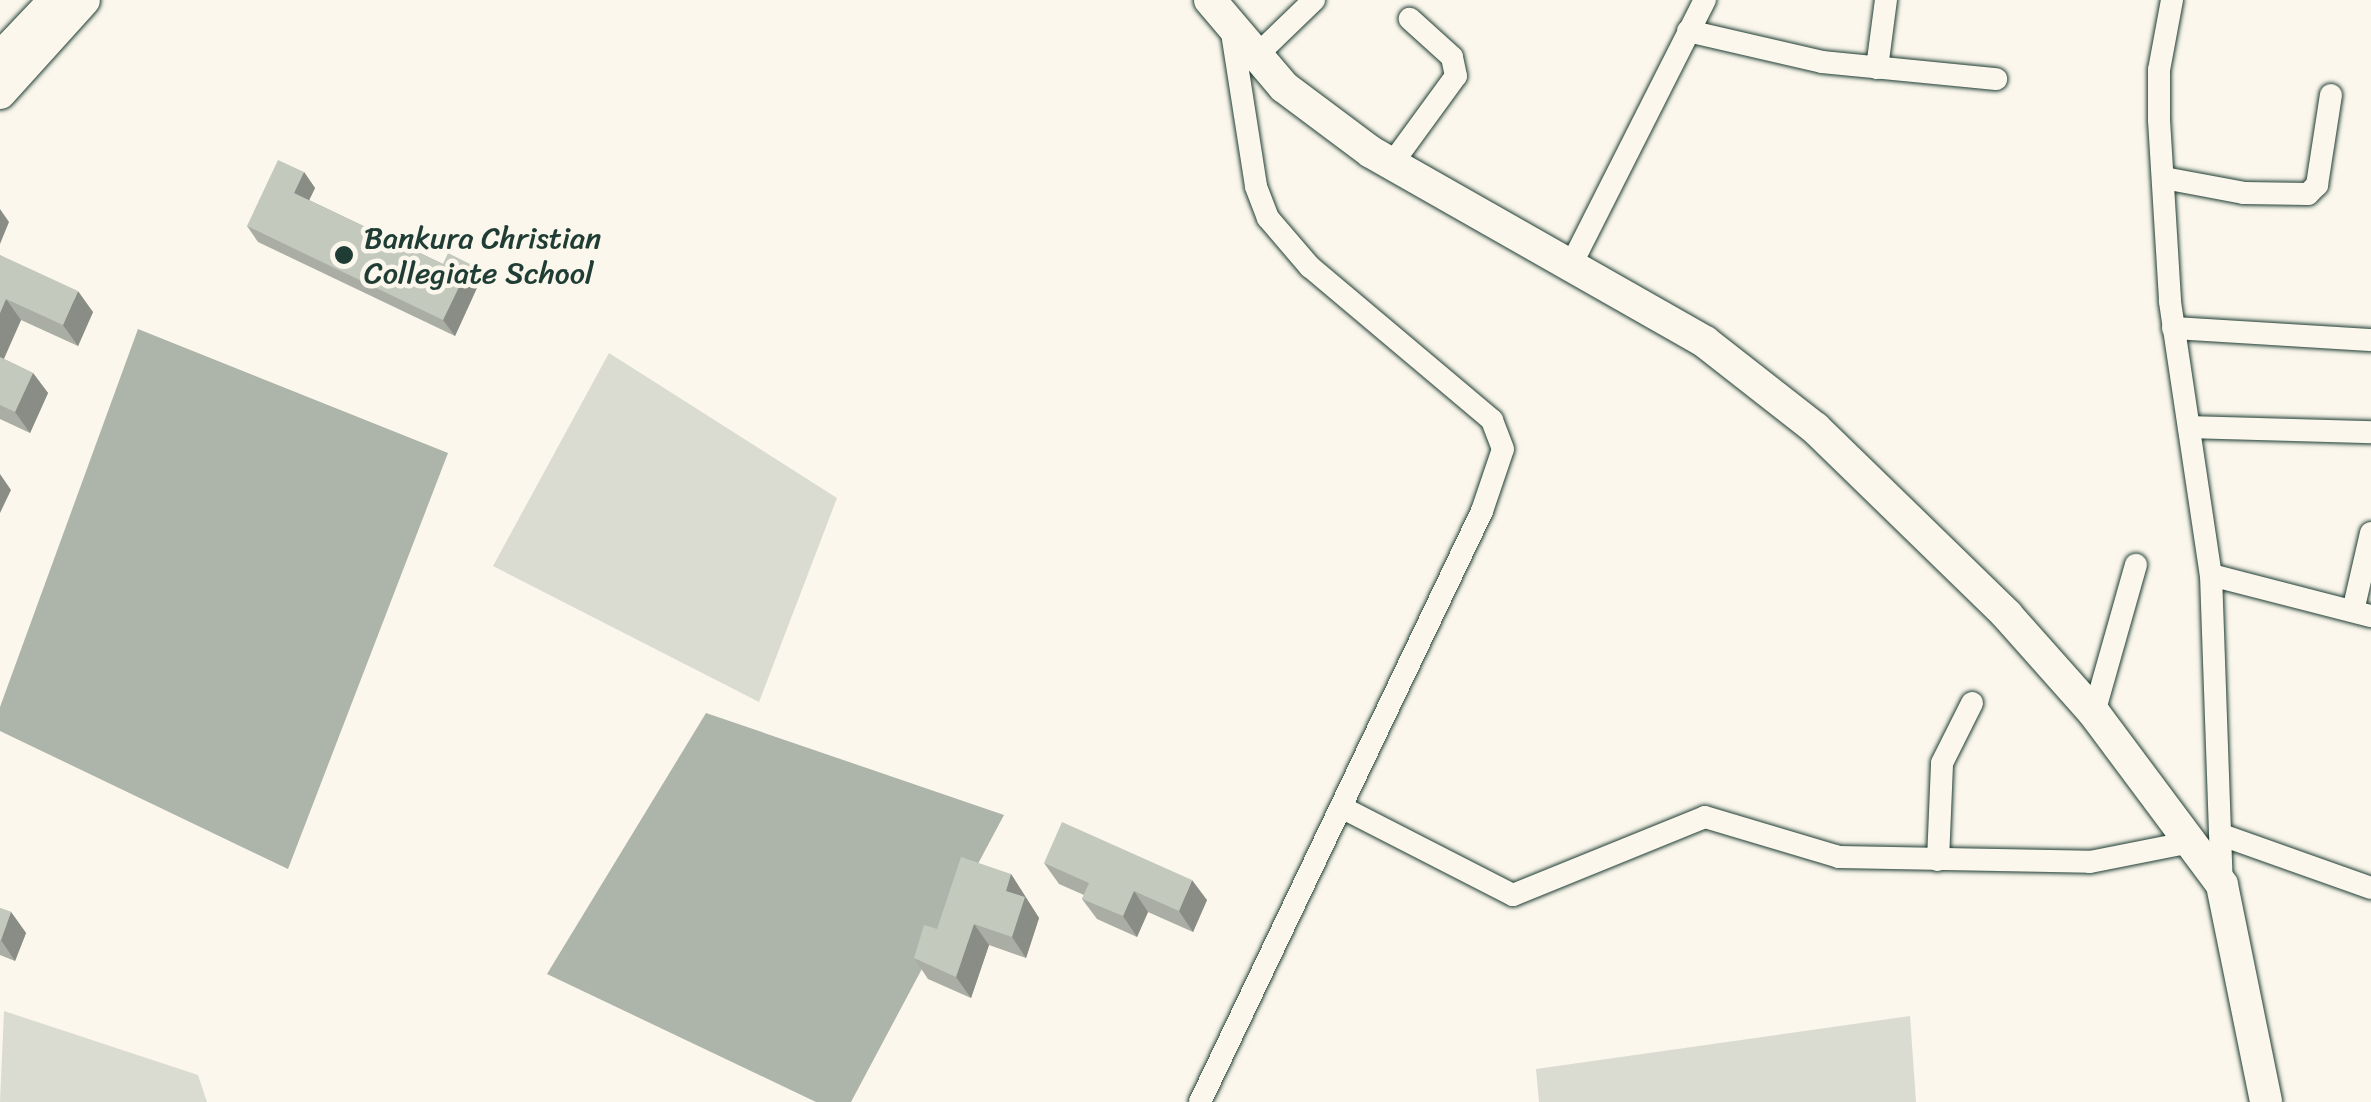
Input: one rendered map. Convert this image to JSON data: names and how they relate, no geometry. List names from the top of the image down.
{
  "places": ["Bankura Christian Collegiate School"]
}
